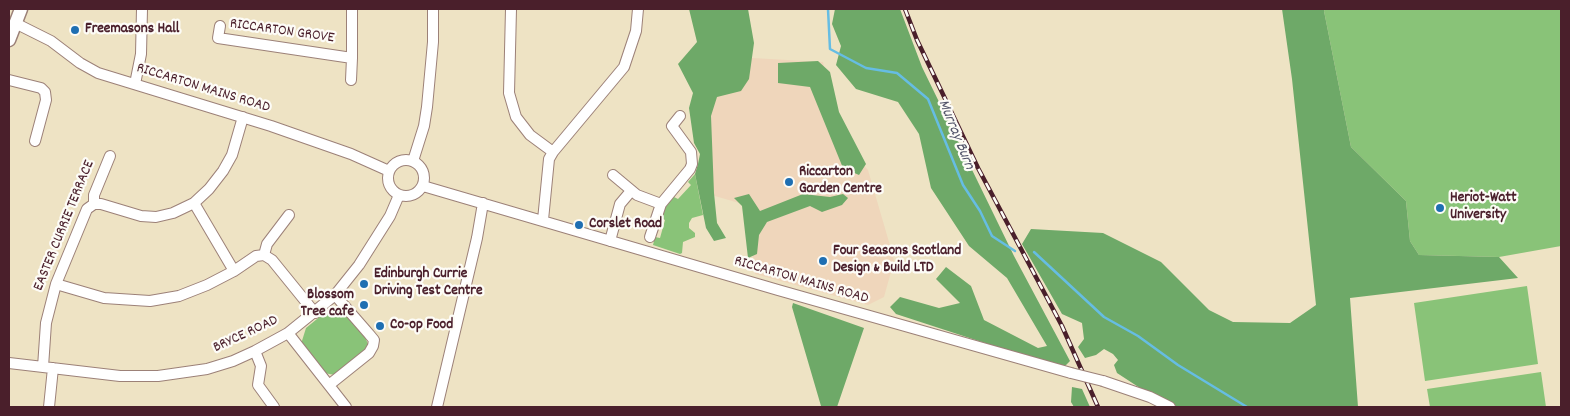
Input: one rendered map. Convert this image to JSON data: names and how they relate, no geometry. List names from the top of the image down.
{
  "streets": {
    "street": [
      "RICCARTON GROVE",
      "RICCARTON MAINS ROAD",
      "EASTER CURRIE TERRACE",
      "BRYCE ROAD"
    ]
  },
  "crossings": [
    ["RICCARTON MAINS ROAD", "BRYCE ROAD"],
    ["EASTER CURRIE TERRACE", "BRYCE ROAD"]
  ],
  "water": ["Murray Burn"],
  "places": [
    "Freemasons Hall",
    "Riccarton Garden Centre",
    "Heriot-Watt University",
    "Corslet Road",
    "Four Seasons Scotland Design & Build LTD",
    "Edinburgh Currie Driving Test Centre",
    "Blossom Tree cafe",
    "Co-op Food"
  ]
}
